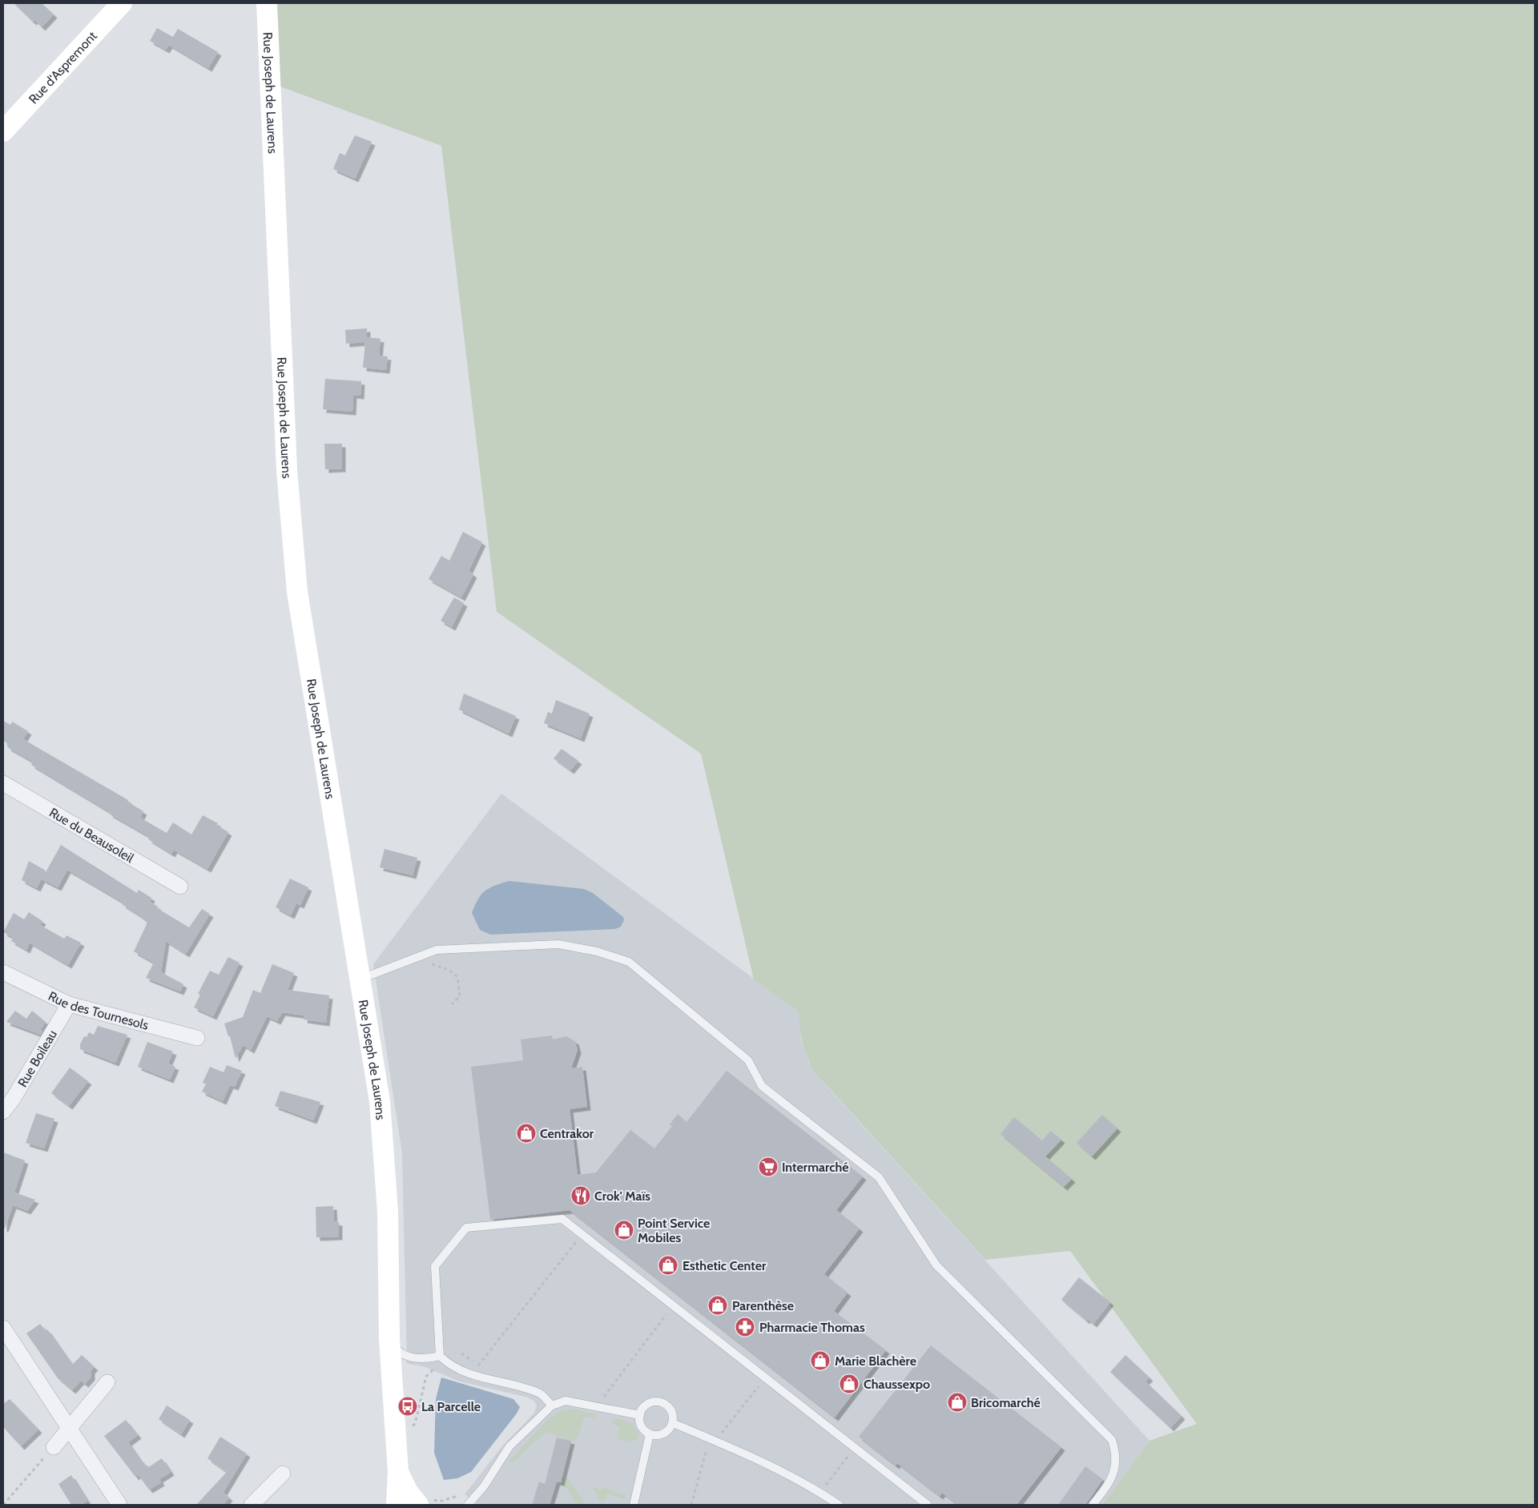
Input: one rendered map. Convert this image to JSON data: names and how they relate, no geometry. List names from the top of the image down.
{
  "streets": {
    "main road": ["Rue d'Aspremont", "Rue Joseph de Laurens"],
    "street": ["Rue du Beausoleil", "Rue des Tournesols", "Rue Boileau"]
  },
  "crossings": [
    ["Rue des Tournesols", "Rue Boileau"]
  ],
  "places": {
    "shop": [
      "Centrakor",
      "Point Service Mobiles",
      "Esthetic Center",
      "Parenthèse",
      "Marie Blachère",
      "Chaussexpo",
      "Bricomarché"
    ],
    "supermarket": ["Intermarché"],
    "restaurant": ["Crok' Maïs"],
    "pharmacy": ["Pharmacie Thomas"],
    "bus stop": ["La Parcelle"]
  }
}
